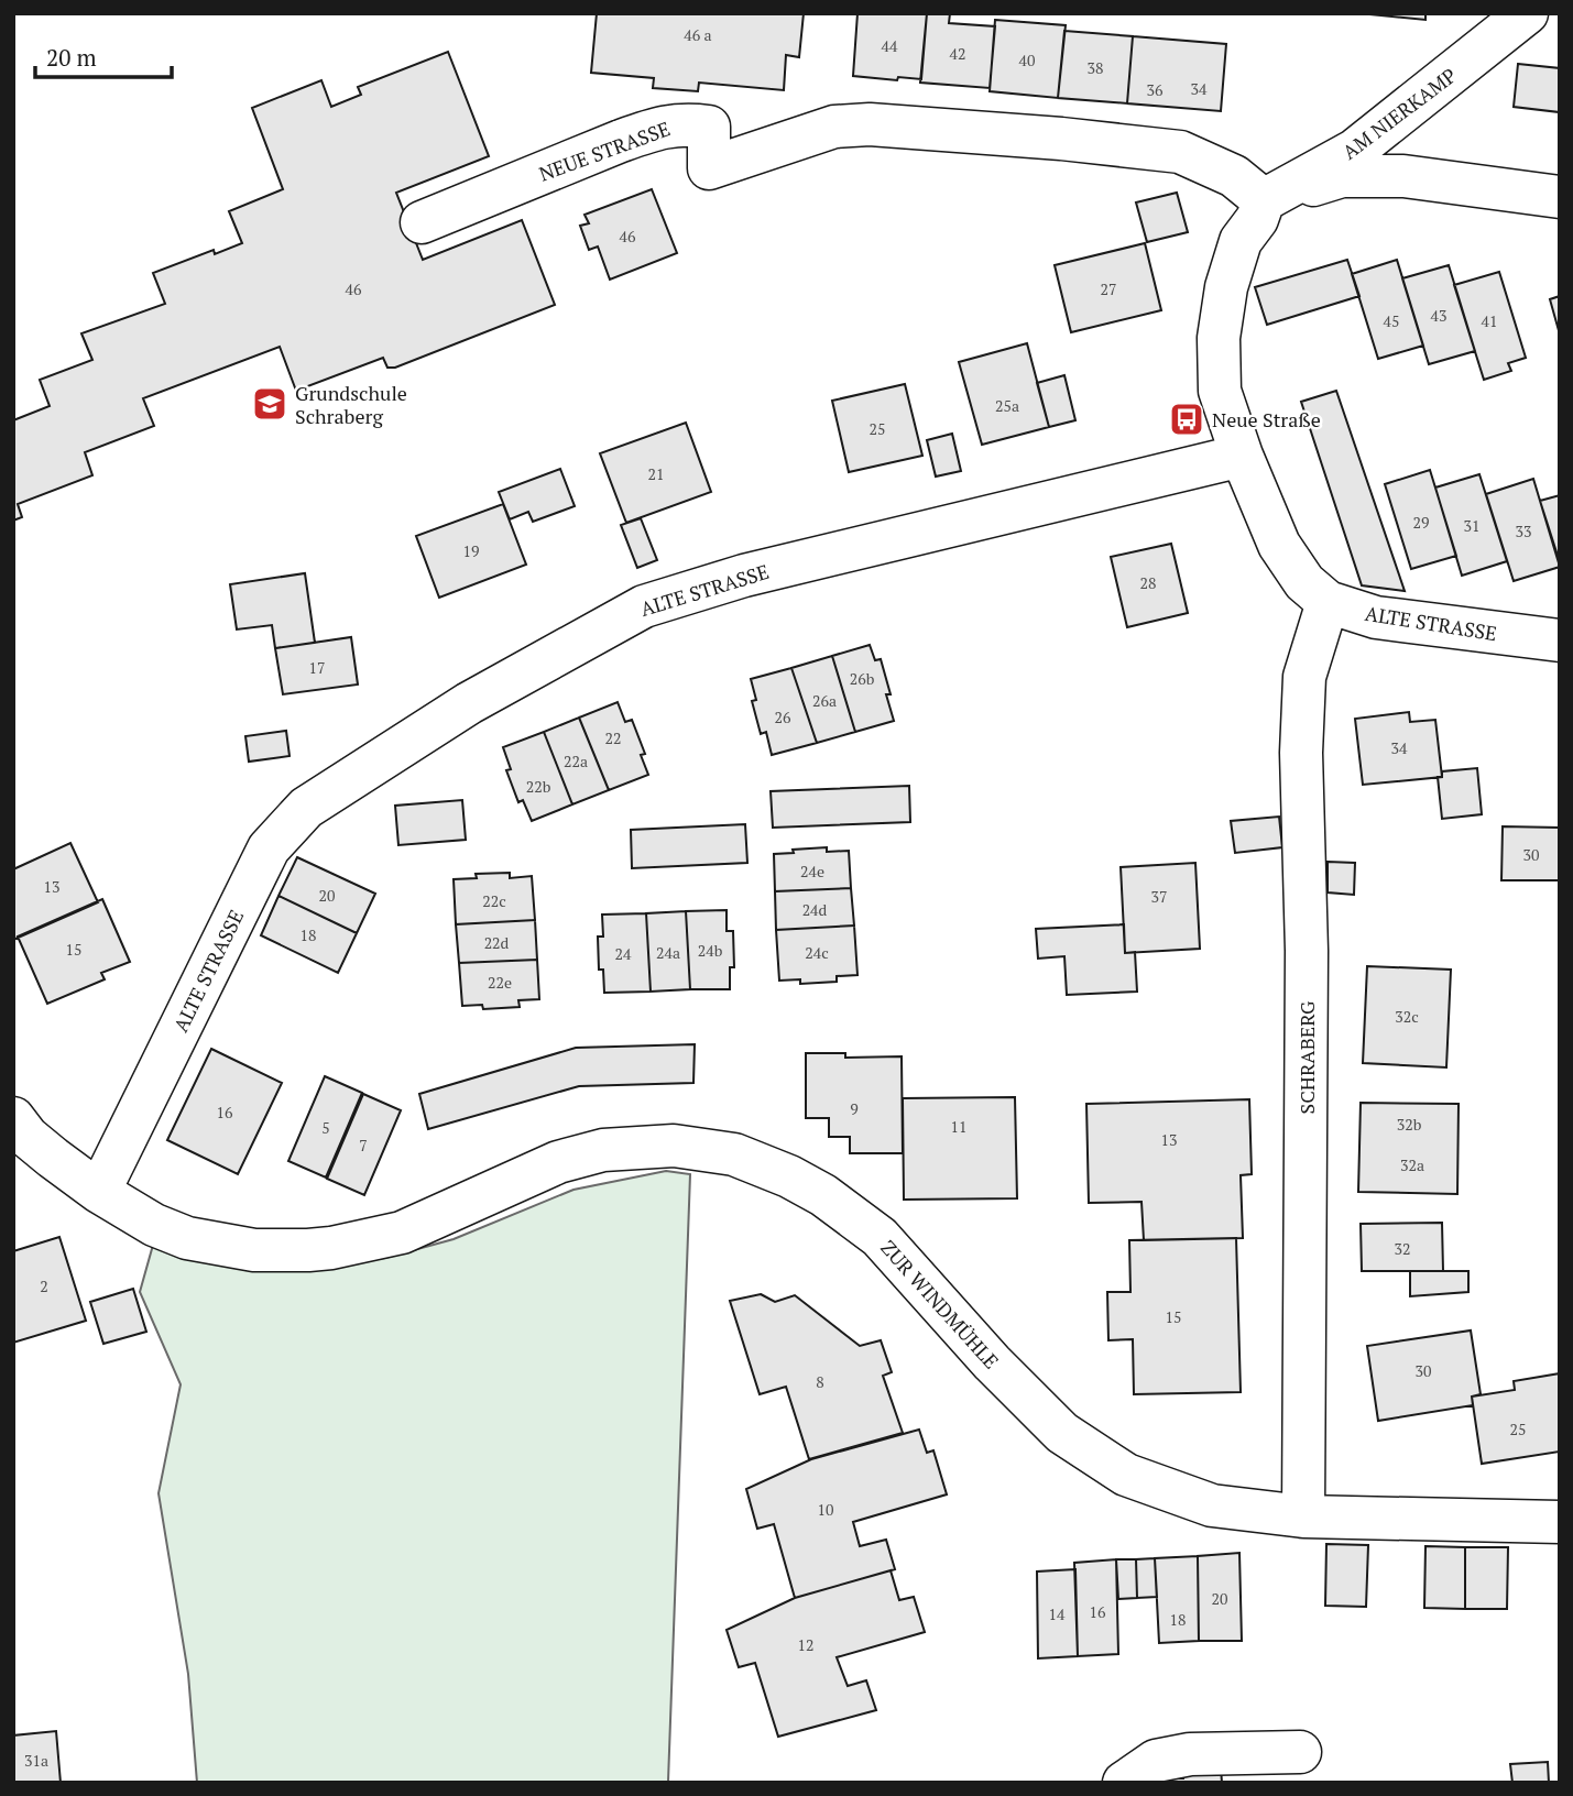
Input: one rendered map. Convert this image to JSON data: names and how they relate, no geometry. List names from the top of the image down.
{
  "streets": {
    "street": [
      "AM NIERKAMP",
      "NEUE STRASSE",
      "ALTE STRASSE",
      "SCHRABERG",
      "ZUR WINDMÜHLE"
    ]
  },
  "crossings": [
    ["AM NIERKAMP", "NEUE STRASSE"],
    ["ALTE STRASSE", "SCHRABERG"],
    ["ALTE STRASSE", "ZUR WINDMÜHLE"],
    ["SCHRABERG", "ZUR WINDMÜHLE"]
  ],
  "places": {
    "school or university": ["Grundschule Schraberg"],
    "bus stop": ["Neue Straße"]
  },
  "house_numbers": [
    "46 a",
    "44",
    "42",
    "40",
    "38",
    "34",
    "36",
    "46",
    "46",
    "27",
    "43",
    "45",
    "41",
    "25a",
    "25",
    "21",
    "29",
    "31",
    "33",
    "19",
    "28",
    "17",
    "26b",
    "26a",
    "26",
    "22",
    "34",
    "22a",
    "22b",
    "30",
    "24e",
    "13",
    "20",
    "37",
    "22c",
    "24d",
    "18",
    "22d",
    "15",
    "24b",
    "24a",
    "24c",
    "24",
    "22e",
    "32c",
    "9",
    "16",
    "32b",
    "11",
    "5",
    "13",
    "7",
    "32a",
    "32",
    "2",
    "15",
    "30",
    "8",
    "25",
    "10",
    "20",
    "16",
    "14",
    "18",
    "12",
    "31a"
  ],
  "scale_bar": "20 m"
}
